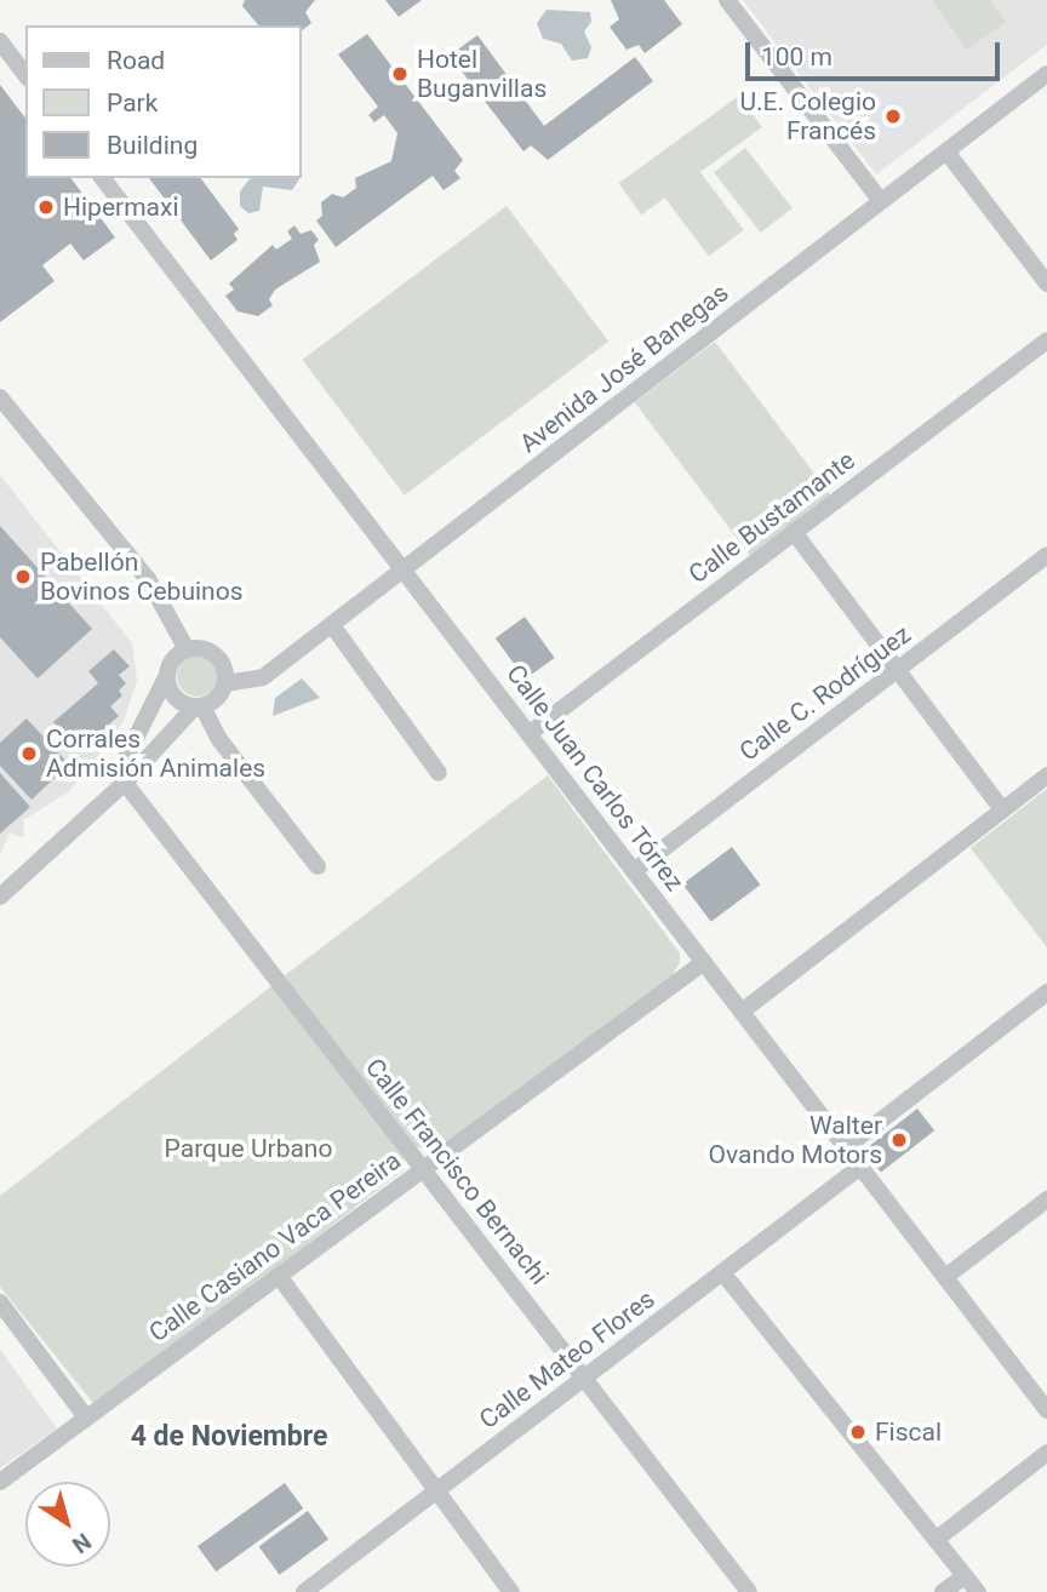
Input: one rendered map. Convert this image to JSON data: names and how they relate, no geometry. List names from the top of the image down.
{
  "streets": {
    "street": [
      "Avenida José Banegas",
      "Calle Bustamante",
      "Calle C. Rodríguez",
      "Calle Juan Carlos Tórrez",
      "Calle Francisco Bernachi",
      "Calle Casiano Vaca Pereira",
      "Calle Mateo Flores"
    ]
  },
  "crossings": [
    ["Avenida José Banegas", "Calle Juan Carlos Tórrez"],
    ["Calle Bustamante", "Calle Juan Carlos Tórrez"],
    ["Calle C. Rodríguez", "Calle Juan Carlos Tórrez"],
    ["Calle Juan Carlos Tórrez", "Calle Casiano Vaca Pereira"],
    ["Calle Juan Carlos Tórrez", "Calle Mateo Flores"],
    ["Calle Francisco Bernachi", "Calle Casiano Vaca Pereira"],
    ["Calle Francisco Bernachi", "Calle Mateo Flores"]
  ],
  "districts": ["4 de Noviembre"],
  "parks": ["Parque Urbano"],
  "places": [
    "Hotel Buganvillas",
    "U.E. Colegio Francés",
    "Hipermaxi",
    "Pabellón Bovinos Cebuinos",
    "Corrales Admisión Animales",
    "Walter Ovando Motors",
    "Fiscal"
  ],
  "legend": ["Road", "Park", "Building"],
  "scale_bar": "100 m",
  "north": "bottom right"
}
